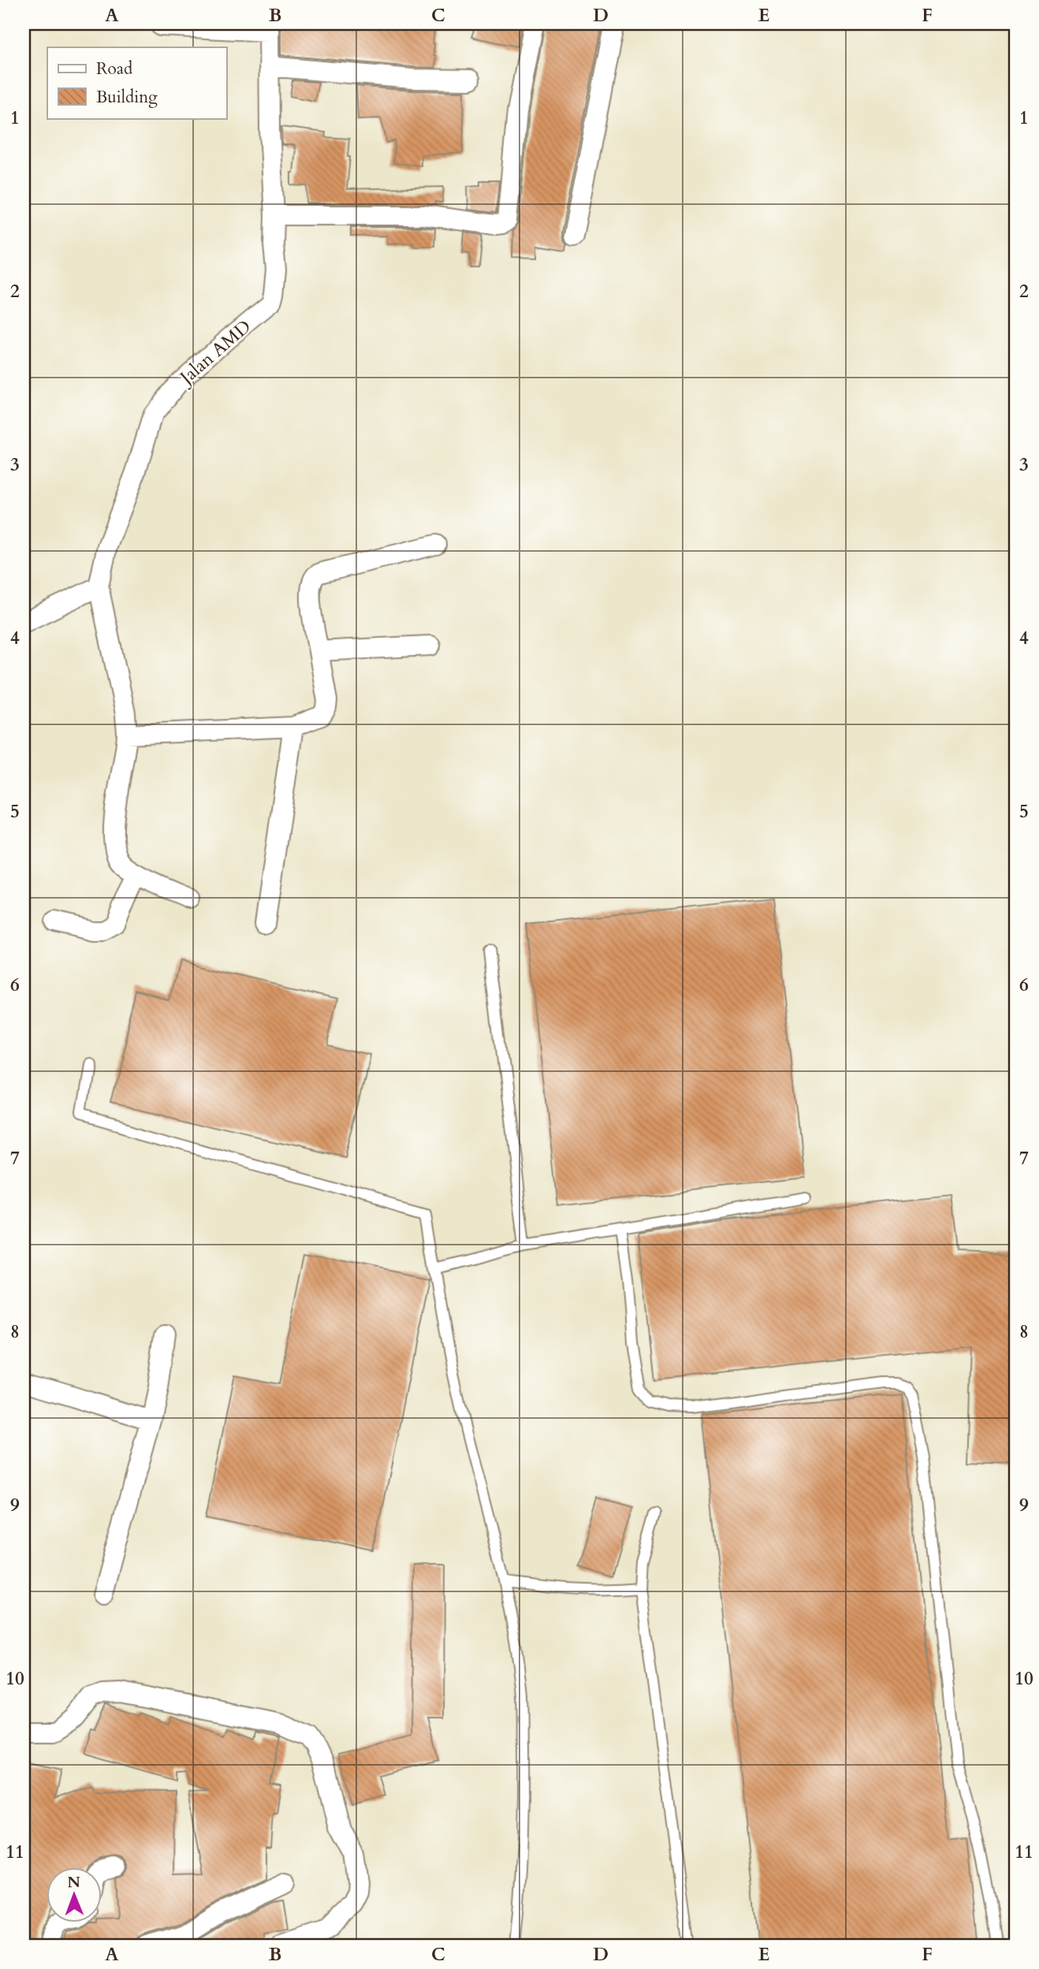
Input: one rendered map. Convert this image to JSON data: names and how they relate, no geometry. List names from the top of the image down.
{
  "streets": {
    "street": ["Jalan AMD"]
  },
  "legend": ["Road", "Building"],
  "north": "top",
  "grid": {
    "columns": [
      "A",
      "B",
      "C",
      "D",
      "E",
      "F"
    ],
    "rows": [
      "1",
      "2",
      "3",
      "4",
      "5",
      "6",
      "7",
      "8",
      "9",
      "10",
      "11"
    ]
  }
}
